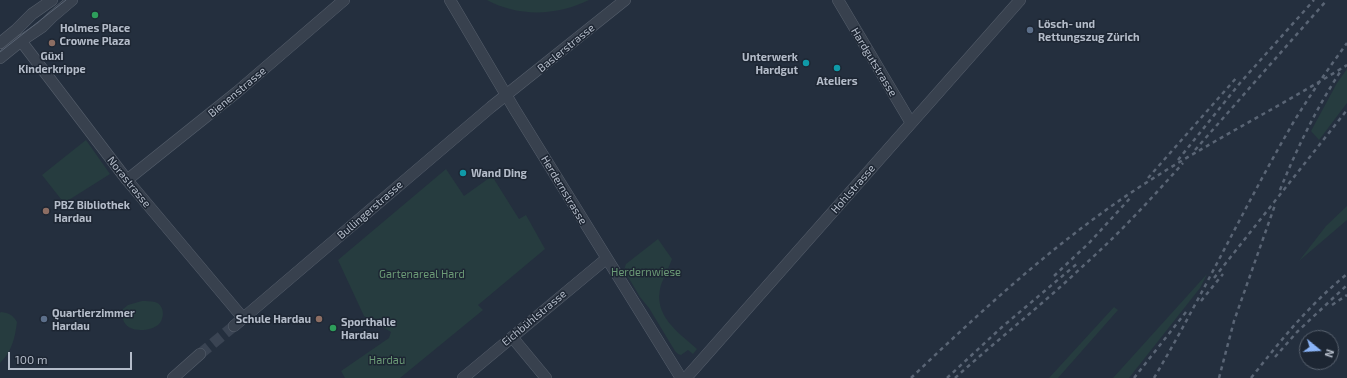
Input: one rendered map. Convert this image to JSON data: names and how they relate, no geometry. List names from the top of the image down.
{
  "streets": {
    "street": [
      "Baslerstrasse",
      "Hardgutstrasse",
      "Bienenstrasse",
      "Norastrasse",
      "Hohlstrasse",
      "Herdernstrasse",
      "Bullingerstrasse",
      "Eichbühlstrasse"
    ]
  },
  "crossings": [
    ["Baslerstrasse", "Herdernstrasse"],
    ["Baslerstrasse", "Bullingerstrasse"],
    ["Hardgutstrasse", "Hohlstrasse"],
    ["Bienenstrasse", "Norastrasse"],
    ["Norastrasse", "Bullingerstrasse"],
    ["Herdernstrasse", "Bullingerstrasse"],
    ["Herdernstrasse", "Eichbühlstrasse"]
  ],
  "parks": ["Herdernwiese", "Gartenareal Hard", "Hardau"],
  "places": [
    "Holmes Place Crowne Plaza",
    "Lösch- und Rettungszug Zürich",
    "Güxi Kinderkrippe",
    "Unterwerk Hardgut",
    "Ateliers",
    "Wand Ding",
    "PBZ Bibliothek Hardau",
    "Quartierzimmer Hardau",
    "Schule Hardau",
    "Sporthalle Hardau"
  ],
  "scale_bar": "100 m",
  "north": "right"
}
